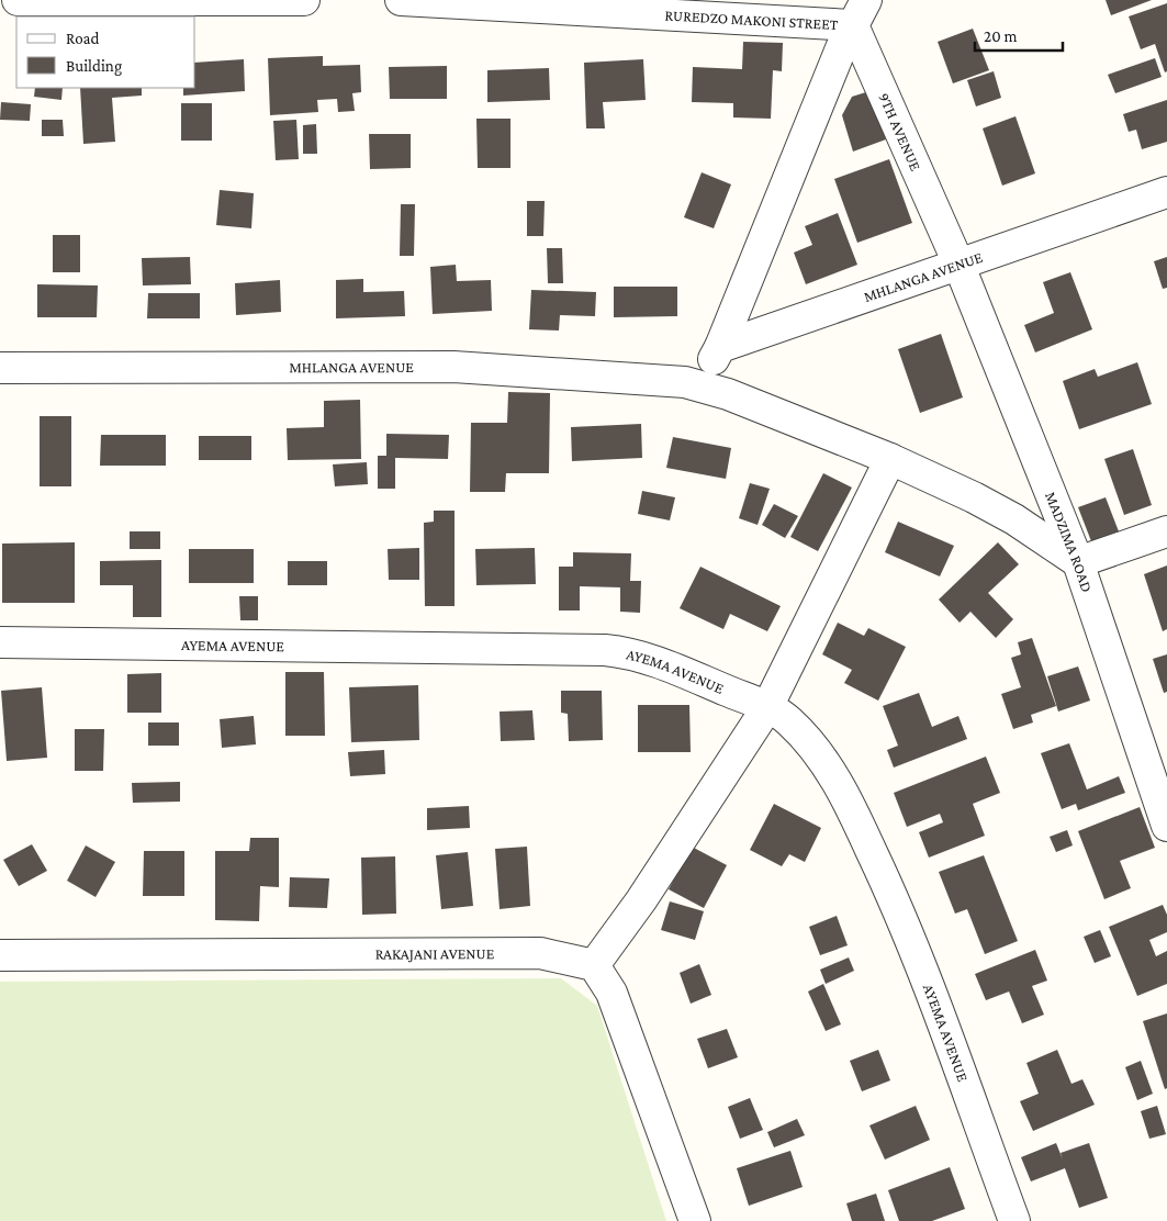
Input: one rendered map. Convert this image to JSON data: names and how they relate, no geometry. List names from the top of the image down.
{
  "streets": {
    "street": [
      "RUREDZO MAKONI STREET",
      "9TH AVENUE",
      "MHLANGA AVENUE",
      "MADZIMA ROAD",
      "AYEMA AVENUE",
      "RAKAJANI AVENUE"
    ]
  },
  "crossings": [
    ["RUREDZO MAKONI STREET", "9TH AVENUE"],
    ["RUREDZO MAKONI STREET", "MHLANGA AVENUE"],
    ["9TH AVENUE", "MHLANGA AVENUE"],
    ["9TH AVENUE", "MADZIMA ROAD"],
    ["MHLANGA AVENUE", "MADZIMA ROAD"]
  ],
  "legend": ["Road", "Building"],
  "scale_bar": "20 m"
}
